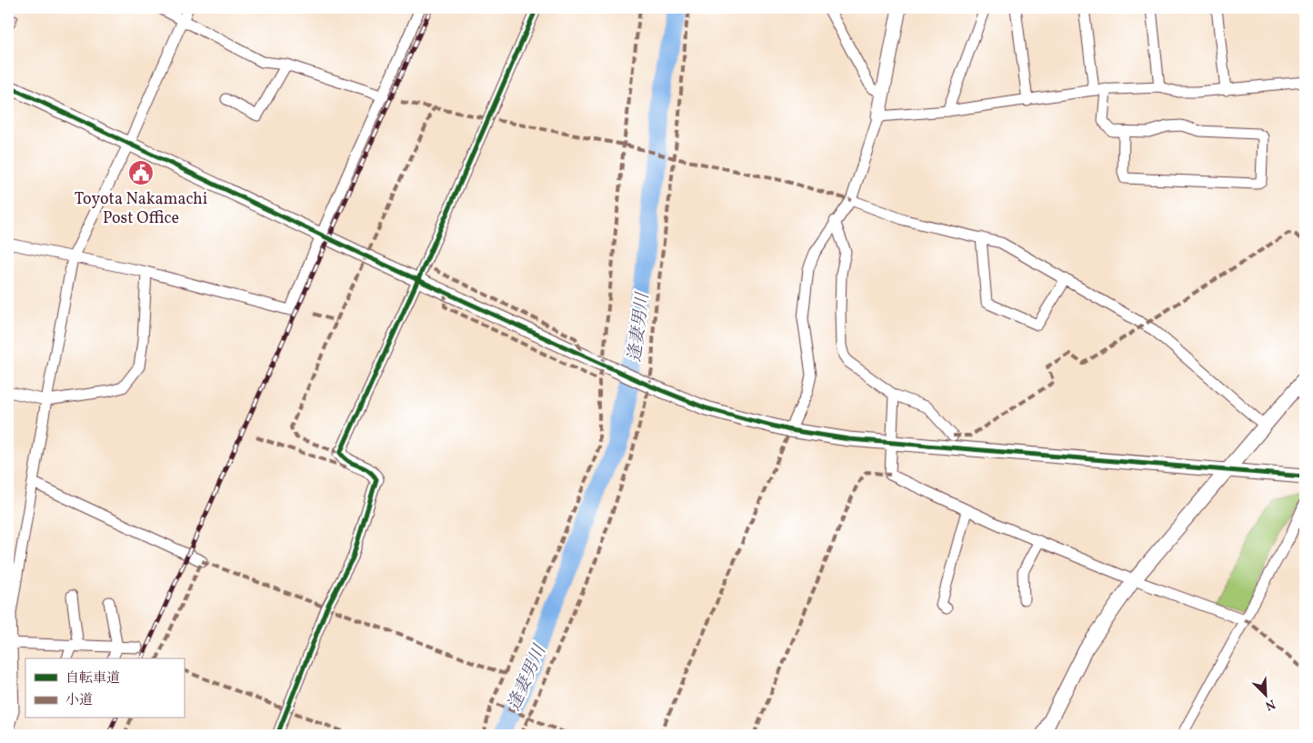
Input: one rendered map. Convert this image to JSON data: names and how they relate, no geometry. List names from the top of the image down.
{
  "water": ["逢妻男川"],
  "places": {
    "public building": ["Toyota Nakamachi Post Office"]
  },
  "legend": ["自転車道", "小道"],
  "north": "bottom right"
}
